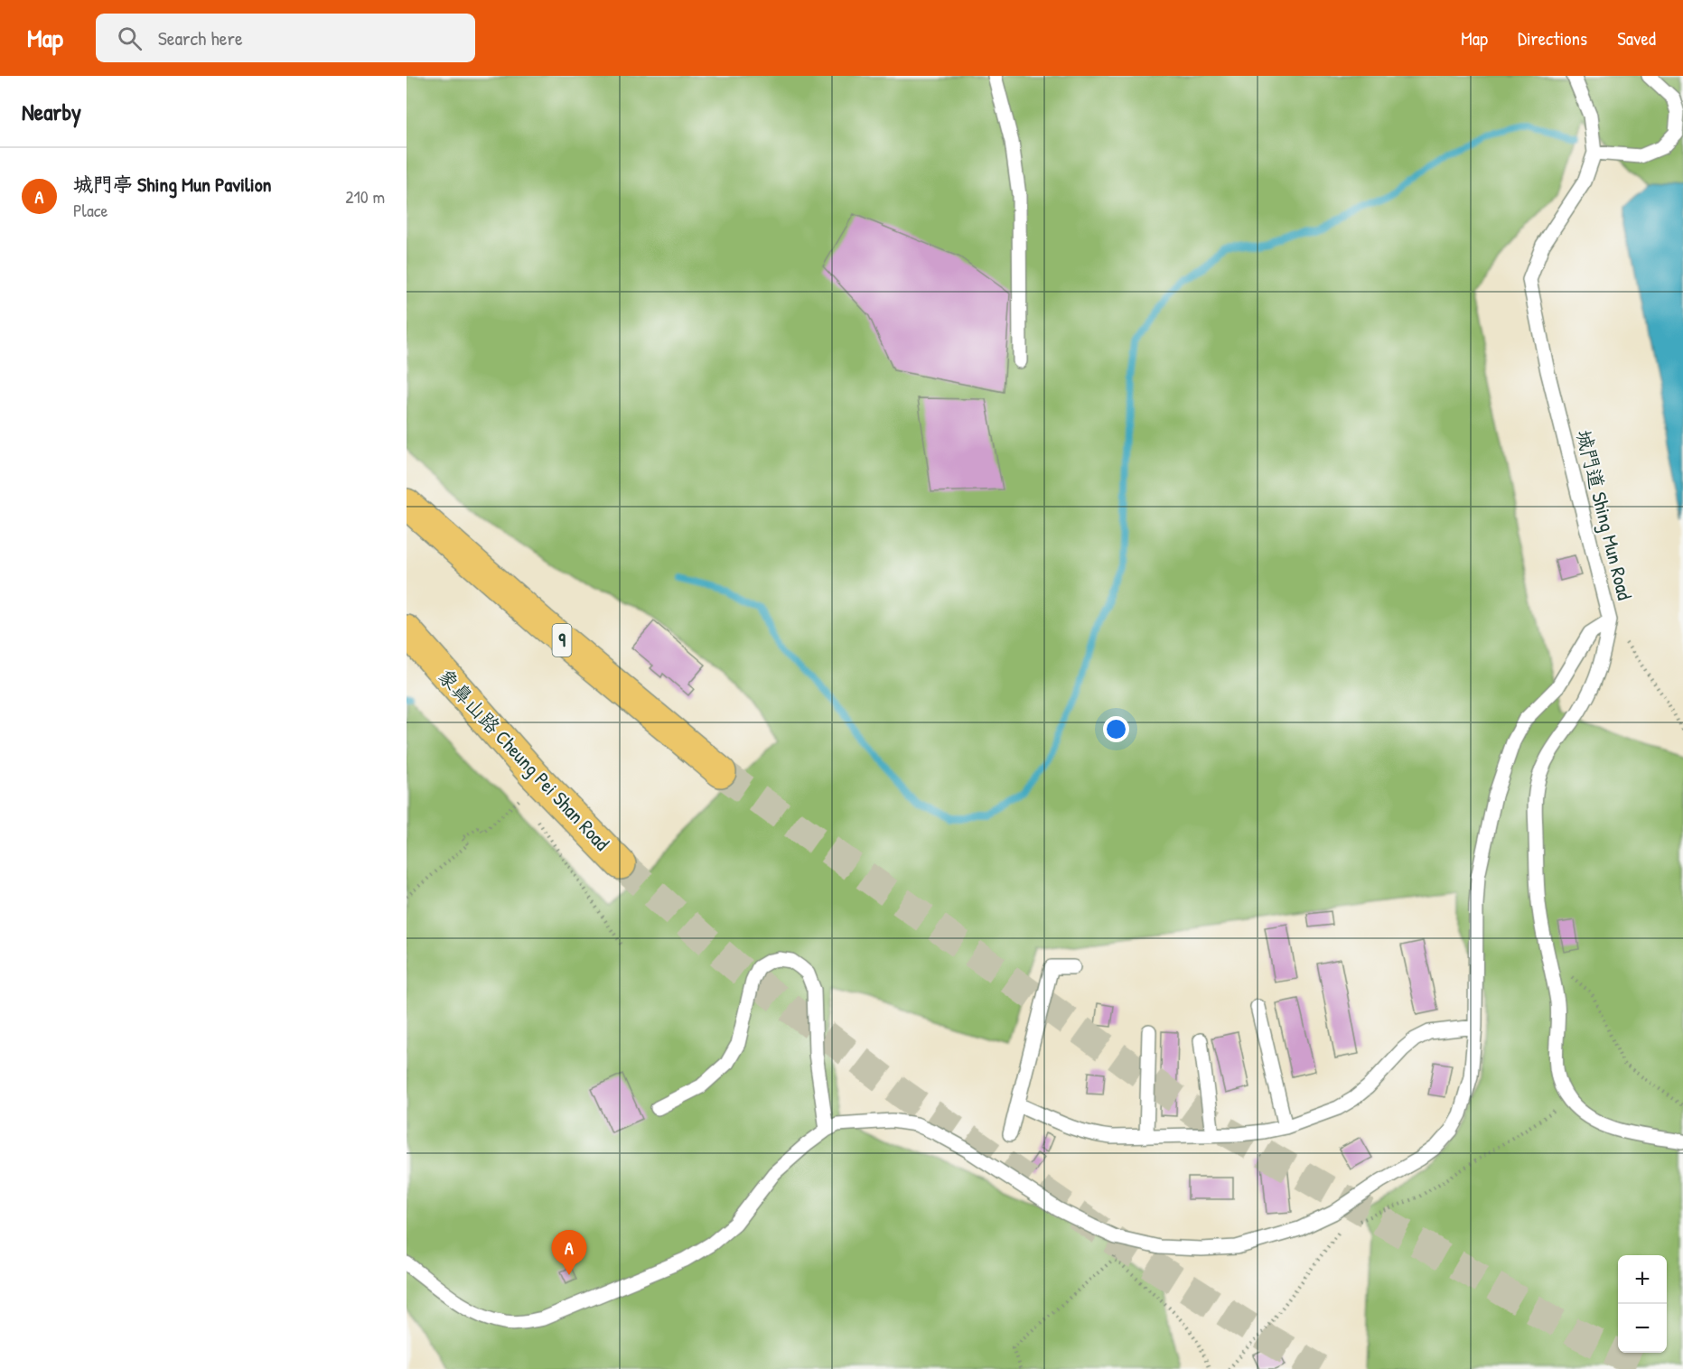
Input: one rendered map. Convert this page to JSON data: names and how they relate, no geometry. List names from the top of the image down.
{
  "streets": {
    "highway": ["9", "象鼻山路 Cheung Pei Shan Road"],
    "lane": ["城門道 Shing Mun Road"]
  },
  "page": {
    "header": "Map",
    "search": "Search here",
    "nav": ["Map", "Directions", "Saved"],
    "heading": "Nearby",
    "list": [
      {
        "mark": "A",
        "name": "城門亭 Shing Mun Pavilion",
        "note": "Place",
        "value": "210 m"
      }
    ],
    "pins": "A",
    "map_buttons": ["+", "−"]
  }
}
